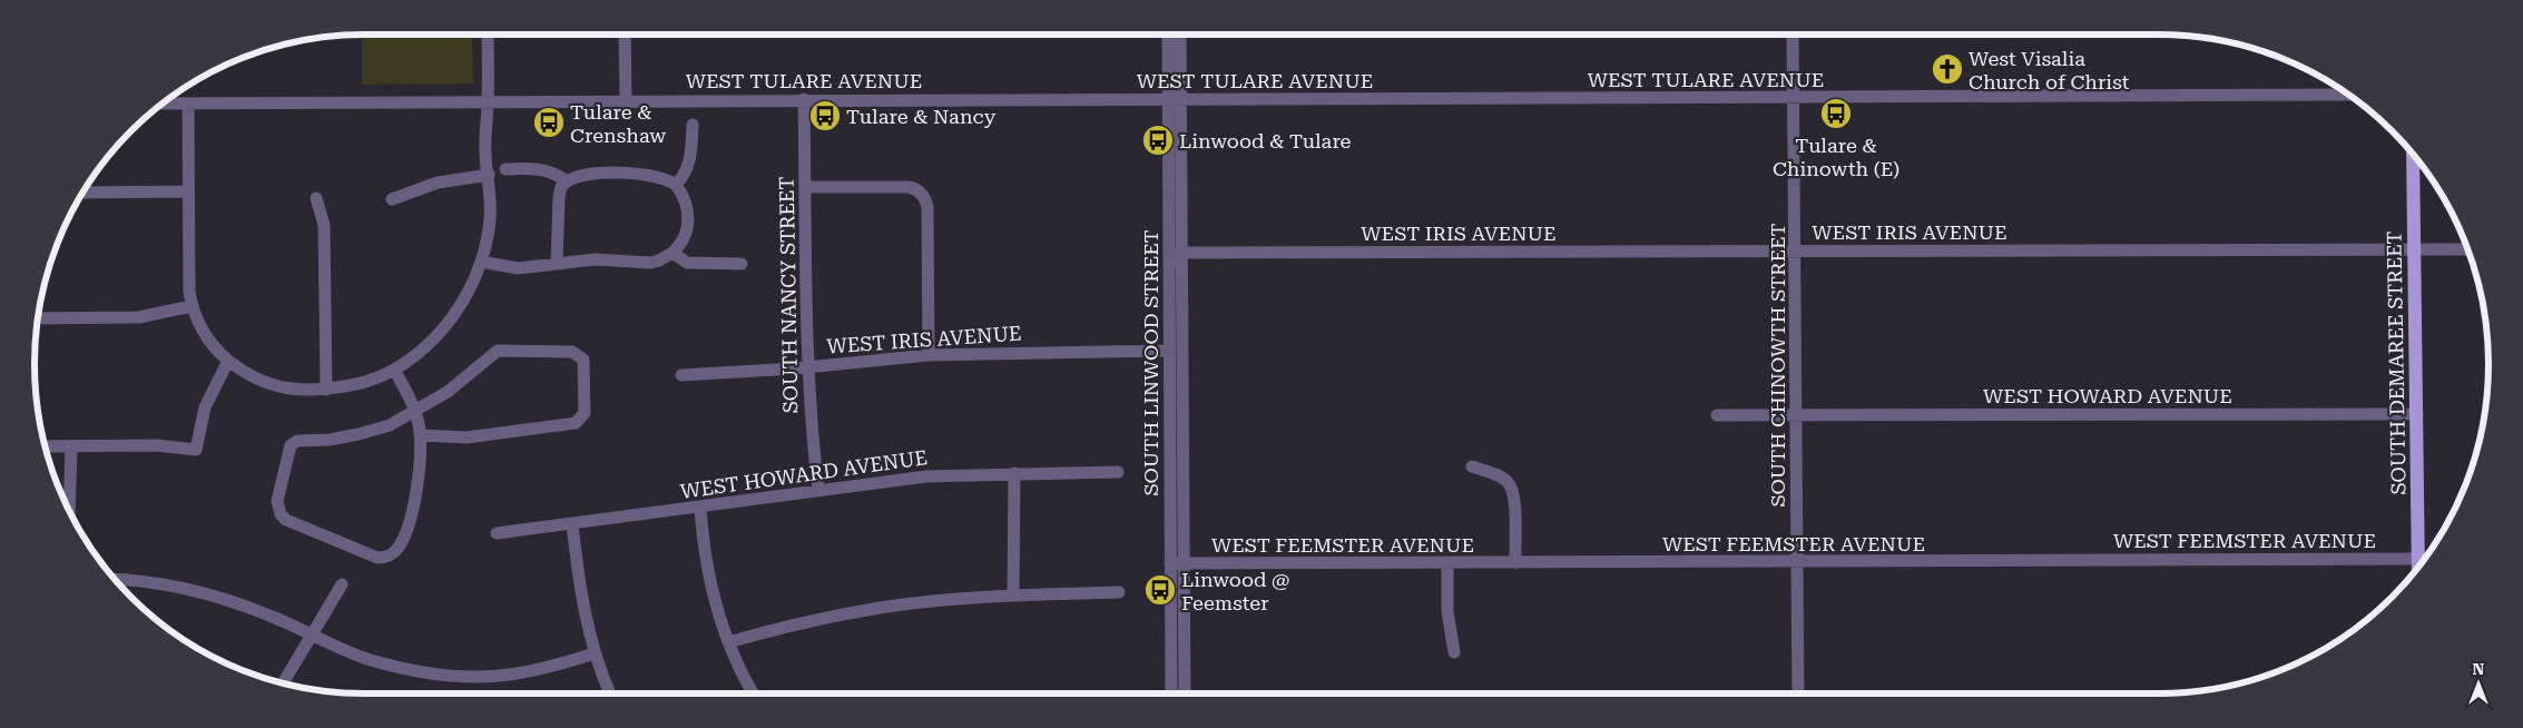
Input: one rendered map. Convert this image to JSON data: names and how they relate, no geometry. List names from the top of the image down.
{
  "streets": {
    "main road": ["SOUTH DEMAREE STREET"],
    "street": [
      "WEST TULARE AVENUE",
      "WEST IRIS AVENUE",
      "SOUTH NANCY STREET",
      "SOUTH LINWOOD STREET",
      "SOUTH CHINOWTH STREET",
      "WEST HOWARD AVENUE",
      "WEST FEEMSTER AVENUE"
    ]
  },
  "crossings": [
    ["WEST TULARE AVENUE", "SOUTH NANCY STREET"],
    ["WEST TULARE AVENUE", "SOUTH LINWOOD STREET"],
    ["WEST TULARE AVENUE", "SOUTH CHINOWTH STREET"],
    ["WEST IRIS AVENUE", "SOUTH NANCY STREET"],
    ["WEST IRIS AVENUE", "SOUTH LINWOOD STREET"],
    ["WEST IRIS AVENUE", "SOUTH DEMAREE STREET"],
    ["WEST IRIS AVENUE", "SOUTH CHINOWTH STREET"],
    ["SOUTH NANCY STREET", "WEST HOWARD AVENUE"],
    ["SOUTH LINWOOD STREET", "WEST FEEMSTER AVENUE"],
    ["SOUTH DEMAREE STREET", "WEST HOWARD AVENUE"],
    ["SOUTH DEMAREE STREET", "WEST FEEMSTER AVENUE"],
    ["SOUTH CHINOWTH STREET", "WEST HOWARD AVENUE"],
    ["SOUTH CHINOWTH STREET", "WEST FEEMSTER AVENUE"]
  ],
  "places": {
    "church": ["West Visalia Church of Christ"],
    "bus stop": [
      "Tulare & Chinowth (E)",
      "Tulare & Nancy",
      "Tulare & Crenshaw",
      "Linwood & Tulare",
      "Linwood @ Feemster"
    ]
  },
  "north": "top"
}
